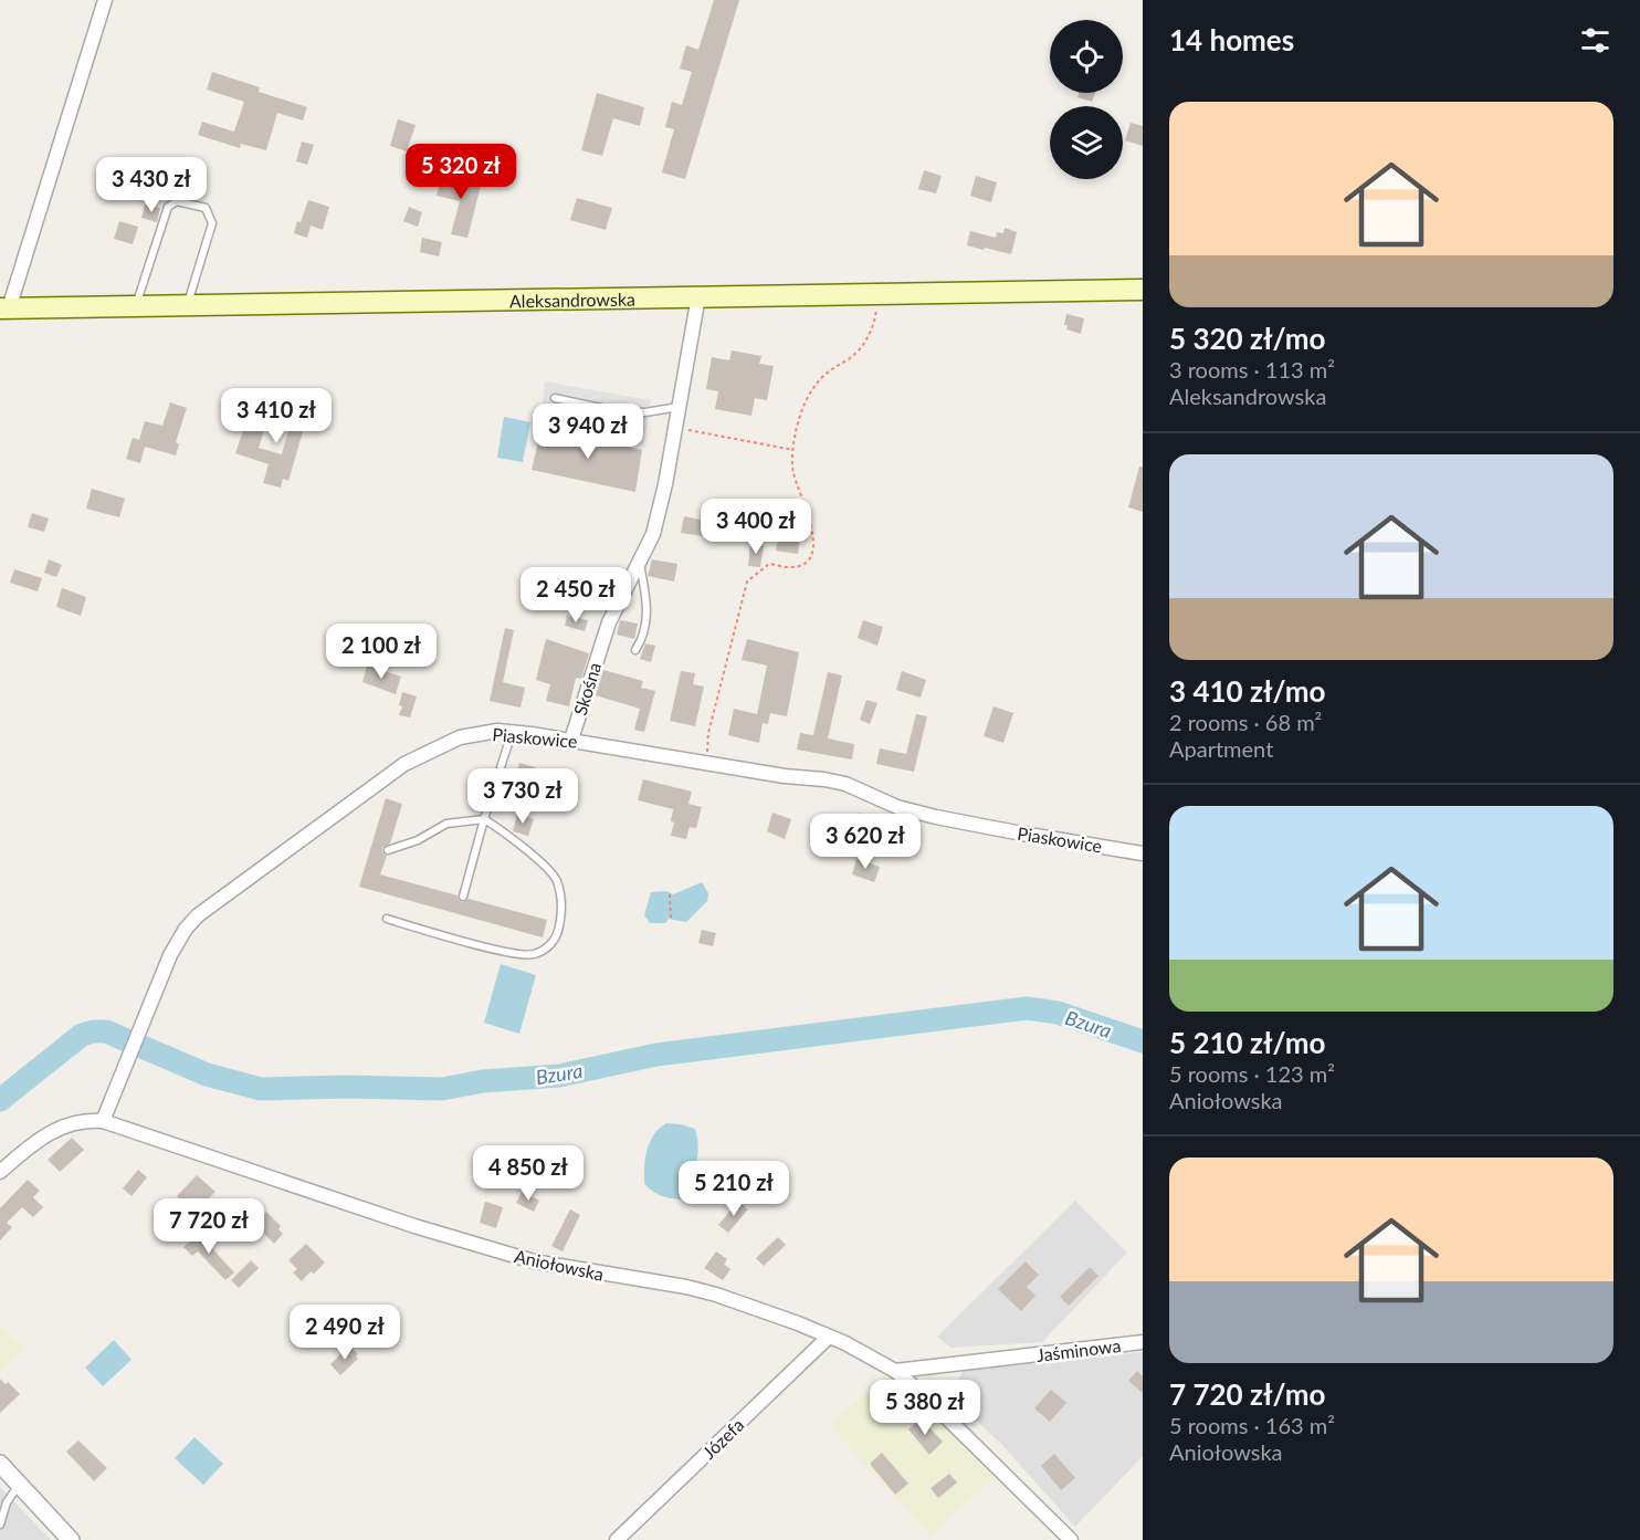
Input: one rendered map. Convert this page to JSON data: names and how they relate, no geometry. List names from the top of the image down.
{
  "streets": {
    "main road": ["Aleksandrowska"],
    "street": [
      "Skośna",
      "Piaskowice",
      "Aniołowska",
      "Jaśminowa",
      "Józefa"
    ]
  },
  "crossings": [
    ["Aleksandrowska", "Skośna"],
    ["Skośna", "Piaskowice"],
    ["Piaskowice", "Aniołowska"],
    ["Aniołowska", "Jaśminowa"],
    ["Aniołowska", "Józefa"]
  ],
  "water": ["Bzura"],
  "page": {
    "heading": "14 homes",
    "list": [
      {
        "name": "5 320 zł/mo",
        "note": "3 rooms · 113 m² · Aleksandrowska"
      },
      {
        "name": "3 410 zł/mo",
        "note": "2 rooms · 68 m² · Apartment"
      },
      {
        "name": "5 210 zł/mo",
        "note": "5 rooms · 123 m² · Aniołowska"
      },
      {
        "name": "7 720 zł/mo",
        "note": "5 rooms · 163 m² · Aniołowska"
      }
    ],
    "price": [
      "5 320 zł",
      "3 430 zł",
      "3 410 zł",
      "3 940 zł",
      "3 400 zł",
      "2 450 zł",
      "2 100 zł",
      "3 730 zł",
      "3 620 zł",
      "4 850 zł",
      "5 210 zł",
      "7 720 zł",
      "2 490 zł",
      "5 380 zł"
    ]
  }
}
